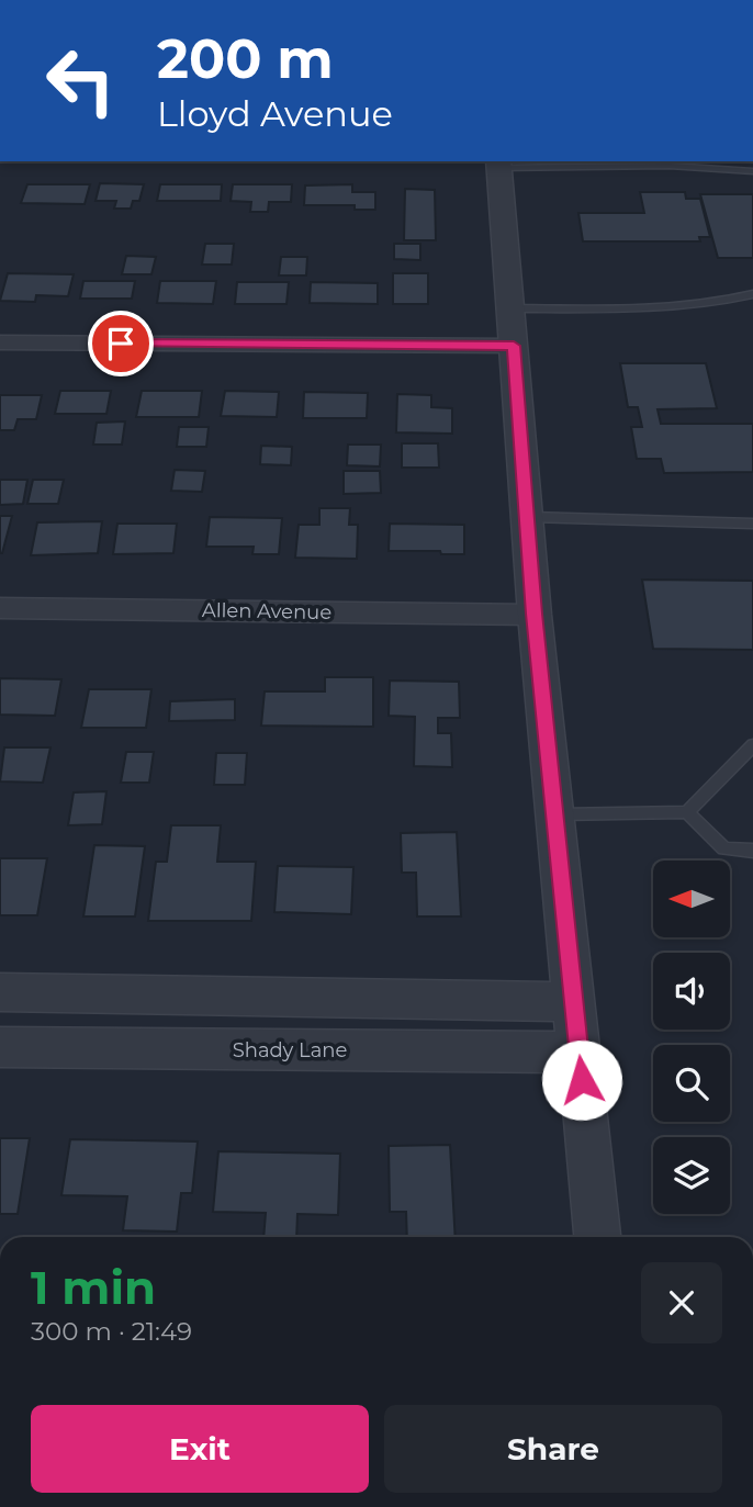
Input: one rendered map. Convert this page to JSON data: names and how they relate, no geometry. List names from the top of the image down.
{
  "streets": {
    "street": ["Allen Avenue", "Shady Lane"]
  },
  "north": "left",
  "page": {
    "turn": ["200 m", "Lloyd Avenue"],
    "heading": ["1 min", "300 m · 21:49"],
    "buttons": ["Exit", "Share"]
  }
}
